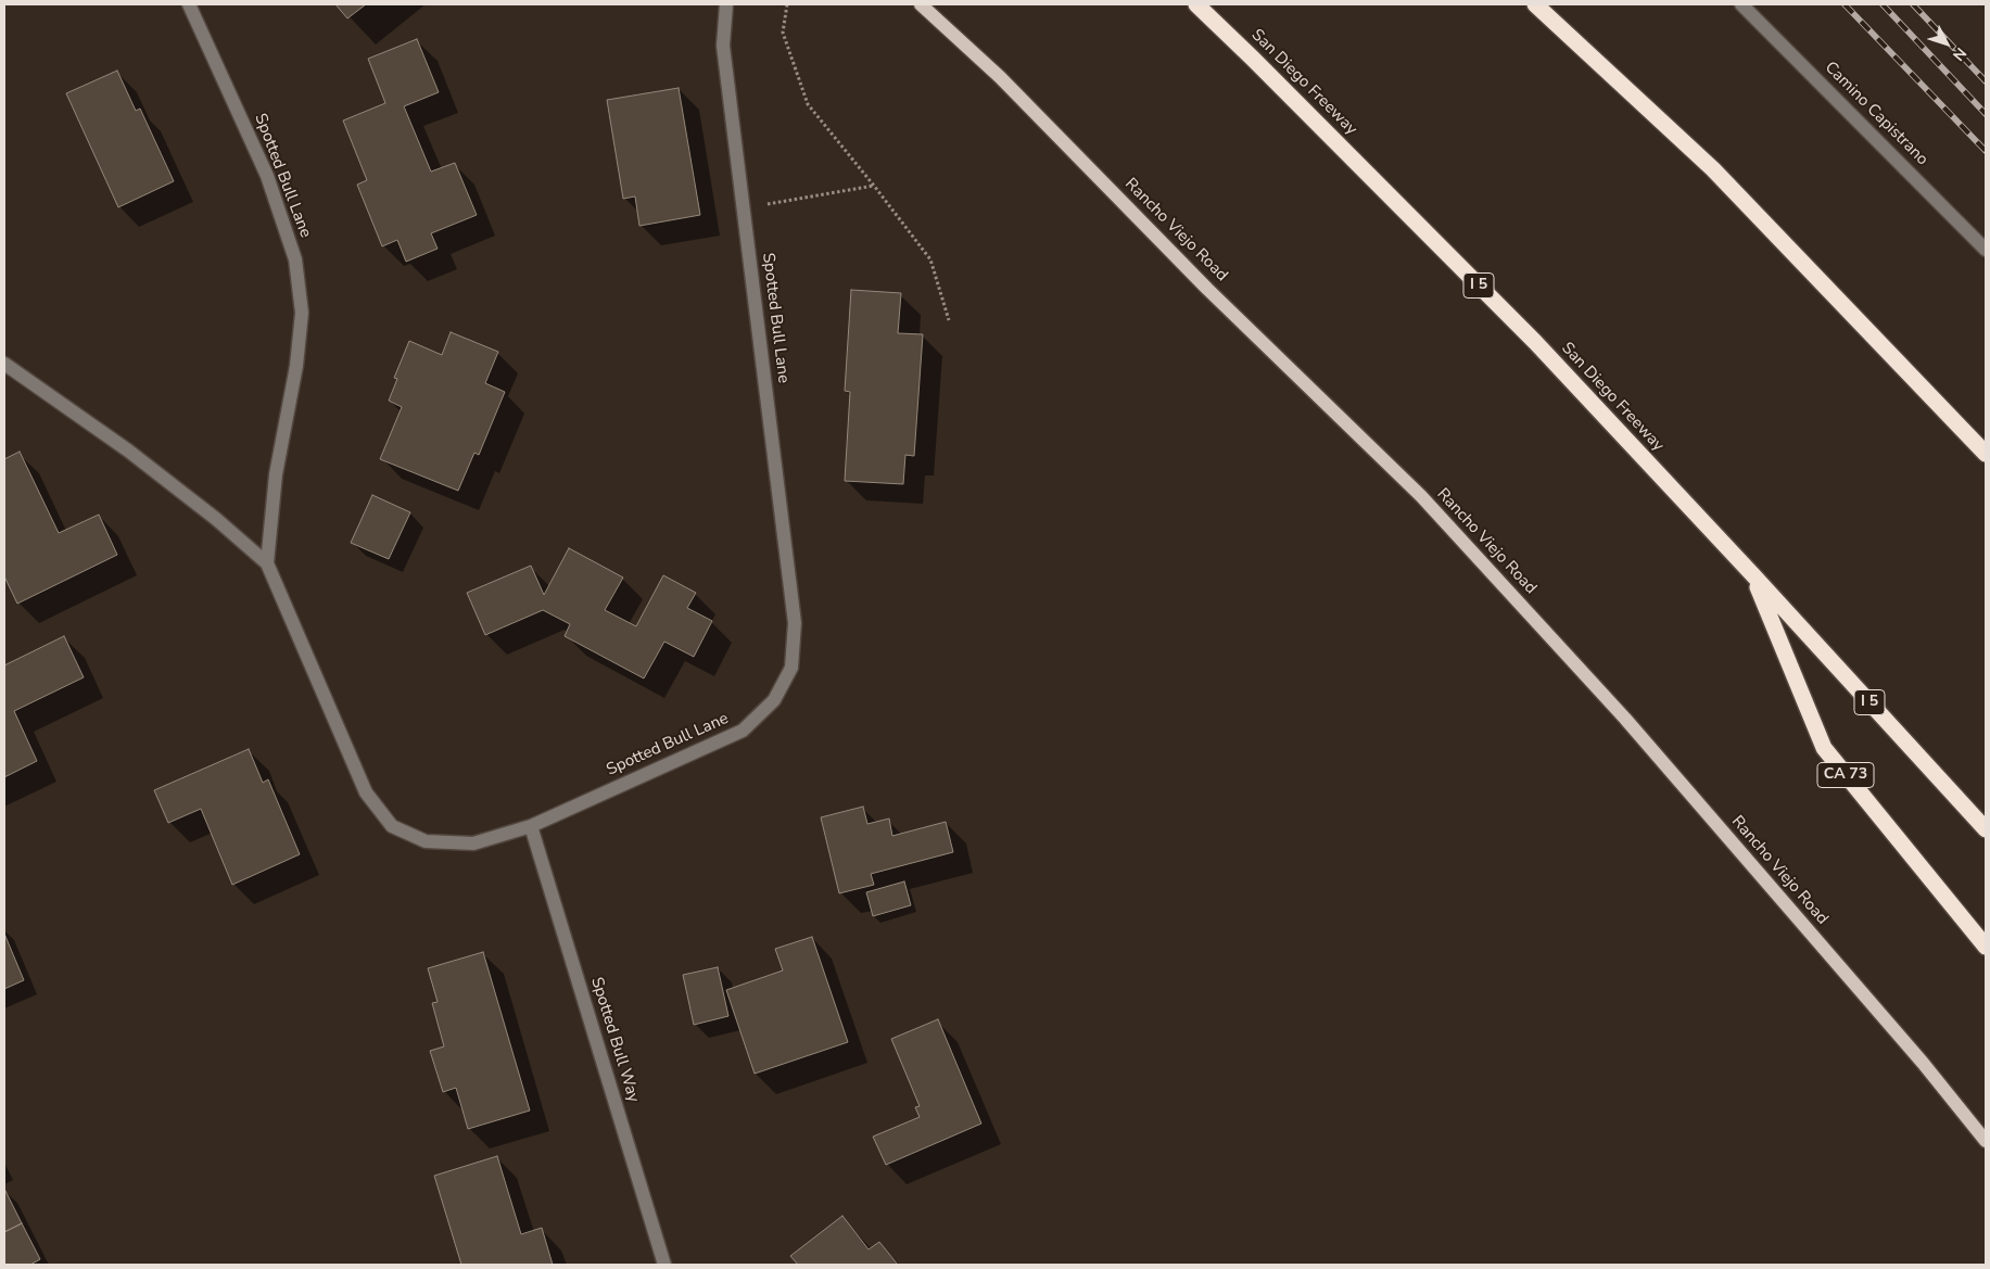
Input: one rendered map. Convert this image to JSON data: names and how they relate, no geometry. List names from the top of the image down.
{
  "streets": {
    "highway": ["San Diego Freeway", "I 5", "CA 73"],
    "main road": ["Rancho Viejo Road"],
    "street": ["Camino Capistrano", "Spotted Bull Lane", "Spotted Bull Way"]
  },
  "crossings": [
    ["San Diego Freeway", "CA 73"],
    ["Spotted Bull Lane", "Spotted Bull Way"]
  ],
  "north": "bottom right"
}
